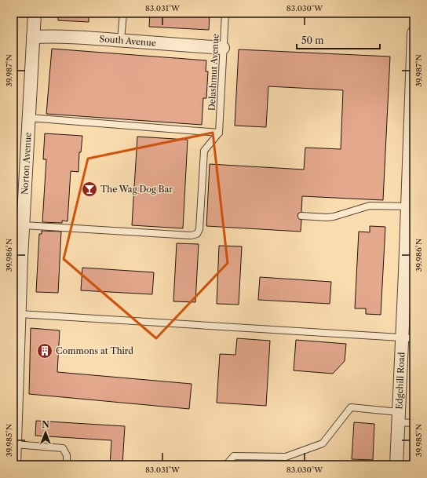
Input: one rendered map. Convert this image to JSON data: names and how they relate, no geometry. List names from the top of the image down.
{
  "streets": {
    "street": ["South Avenue", "Norton Avenue", "Edgehill Road"],
    "lane": ["Delashmut Avenue"]
  },
  "crossings": [
    ["South Avenue", "Delashmut Avenue"],
    ["South Avenue", "Norton Avenue"]
  ],
  "places": {
    "bar": ["The Wag Dog Bar"],
    "building": ["Commons at Third"]
  },
  "scale_bar": "50 m",
  "north": "top",
  "coordinates": [
    "83.031°W",
    "83.030°W",
    "39.987°N",
    "39.986°N",
    "39.985°N"
  ]
}
